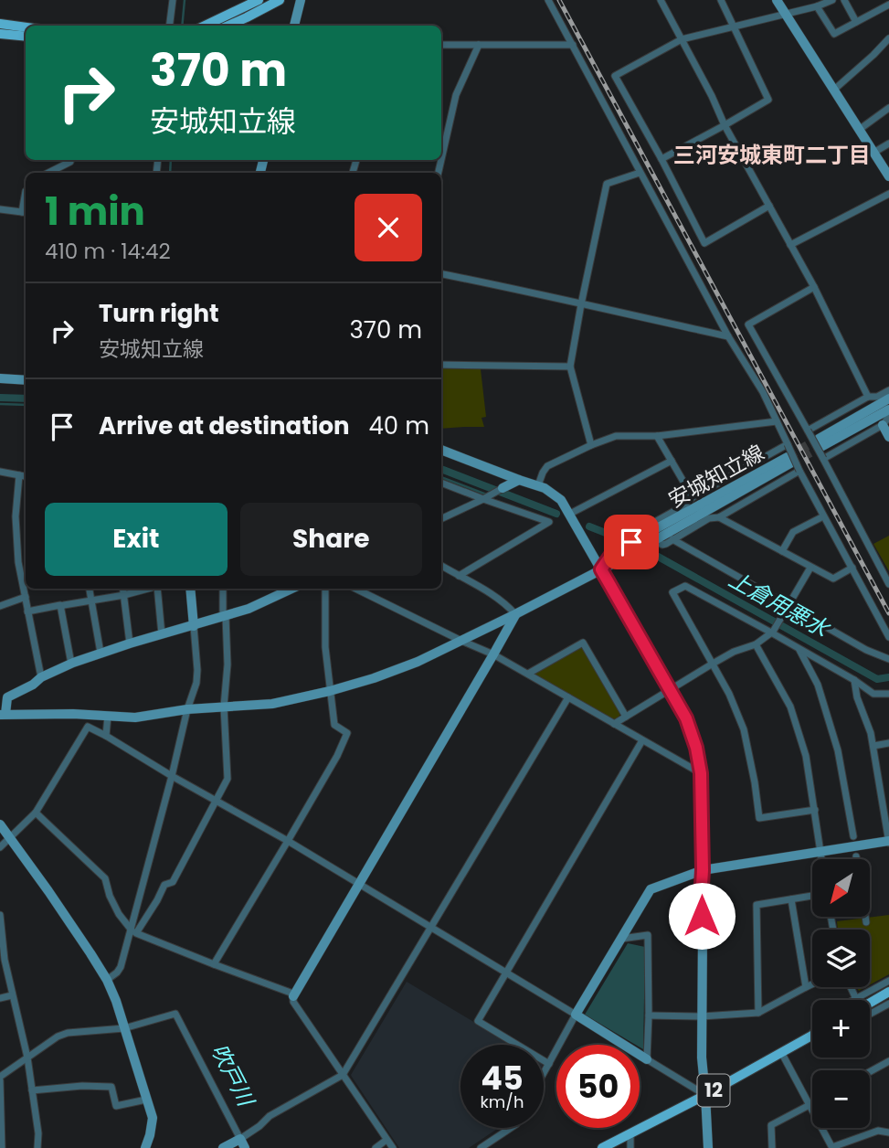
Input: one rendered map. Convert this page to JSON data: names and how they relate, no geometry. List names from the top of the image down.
{
  "streets": {
    "main road": ["12"],
    "street": ["安城知立線"]
  },
  "districts": ["三河安城東町二丁目"],
  "water": ["上倉用悪水", "吹戸川"],
  "north": "bottom left",
  "page": {
    "turn": ["370 m", "安城知立線"],
    "heading": ["1 min", "410 m · 14:42"],
    "list": [
      {
        "name": "Turn right",
        "note": "安城知立線",
        "value": "370 m"
      },
      {
        "name": "Arrive at destination",
        "value": "40 m"
      }
    ],
    "buttons": ["Exit", "Share"],
    "map_buttons": ["+", "−"],
    "speed": "45 km/h",
    "limit": "50"
  }
}
